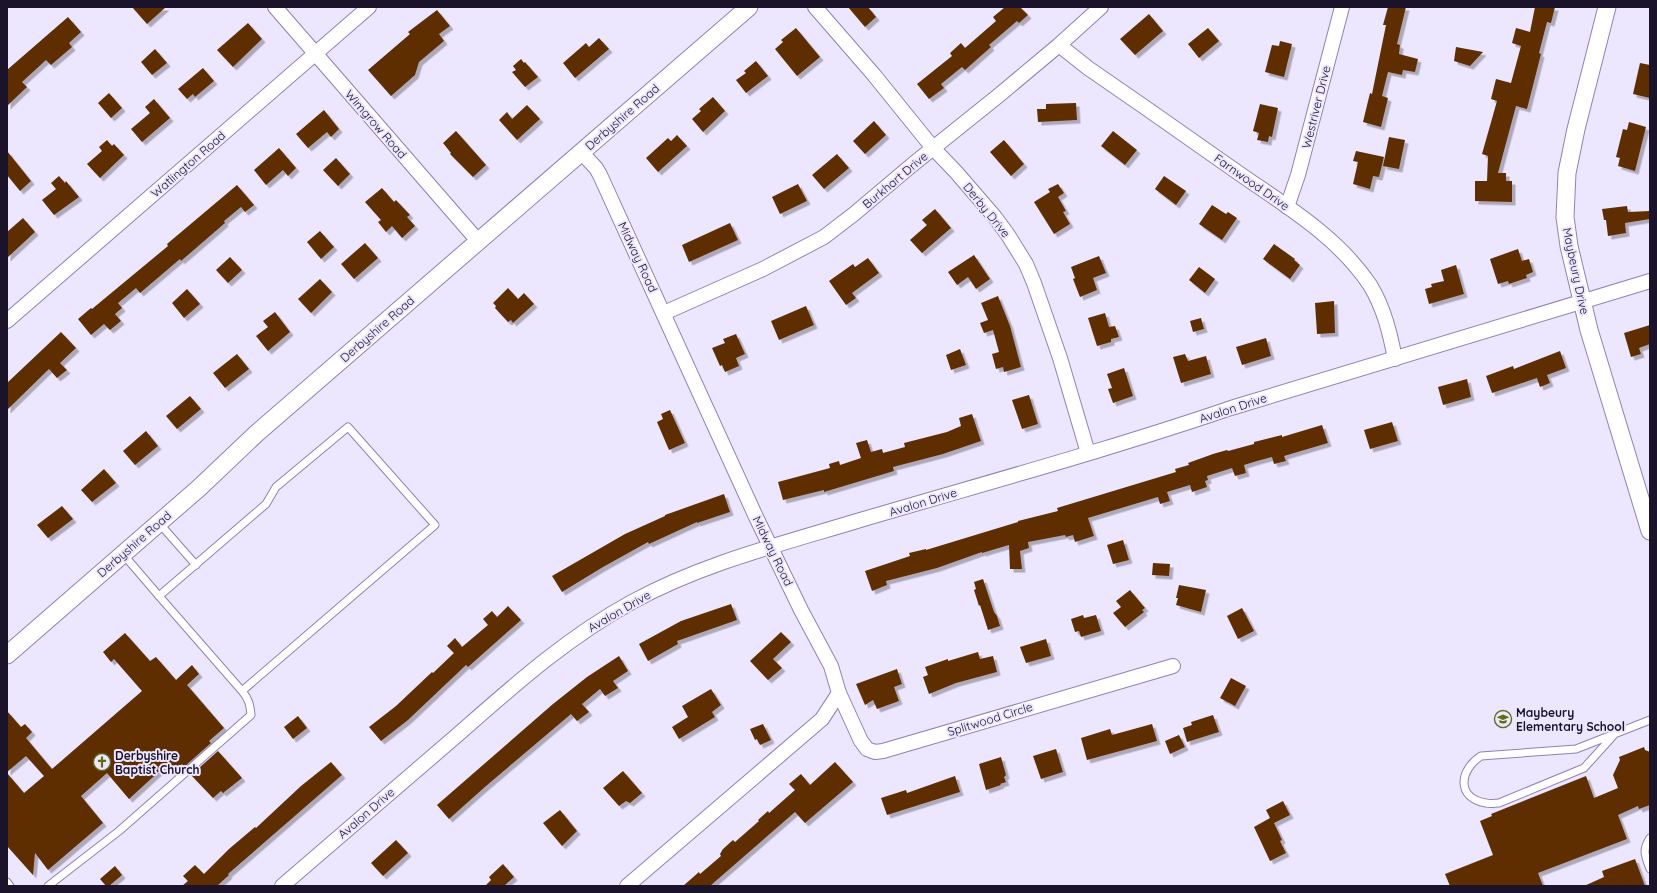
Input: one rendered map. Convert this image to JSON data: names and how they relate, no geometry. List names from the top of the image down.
{
  "streets": {
    "street": [
      "Westriver Drive",
      "Derbyshire Road",
      "Wimgrow Road",
      "Watlington Road",
      "Burkhart Drive",
      "Farnwood Drive",
      "Derby Drive",
      "Midway Road",
      "Maybeury Drive",
      "Avalon Drive",
      "Splitwood Circle"
    ]
  },
  "crossings": [
    ["Westriver Drive", "Farnwood Drive"],
    ["Derbyshire Road", "Wimgrow Road"],
    ["Derbyshire Road", "Midway Road"],
    ["Wimgrow Road", "Watlington Road"],
    ["Burkhart Drive", "Farnwood Drive"],
    ["Burkhart Drive", "Derby Drive"],
    ["Burkhart Drive", "Midway Road"],
    ["Farnwood Drive", "Avalon Drive"],
    ["Derby Drive", "Avalon Drive"],
    ["Midway Road", "Avalon Drive"],
    ["Midway Road", "Splitwood Circle"],
    ["Maybeury Drive", "Avalon Drive"]
  ],
  "places": {
    "school or university": ["Maybeury Elementary School"],
    "church": ["Derbyshire Baptist Church"]
  }
}
